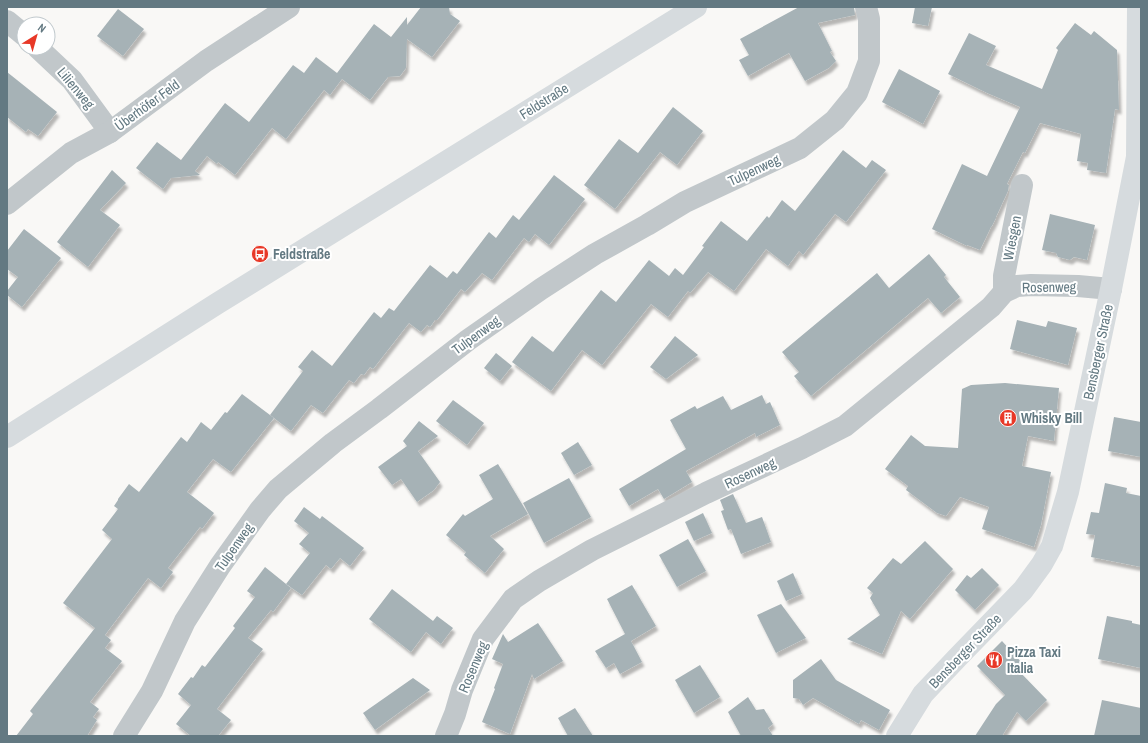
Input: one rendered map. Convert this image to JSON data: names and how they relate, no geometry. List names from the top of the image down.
{
  "streets": {
    "main road": ["Feldstraße", "Bensberger Straße"],
    "street": [
      "Lilienweg",
      "Überhöfer Feld",
      "Tulpenweg",
      "Wiesgen",
      "Rosenweg"
    ]
  },
  "crossings": [
    ["Lilienweg", "Überhöfer Feld"],
    ["Wiesgen", "Rosenweg"],
    ["Rosenweg", "Bensberger Straße"]
  ],
  "places": {
    "bus stop": ["Feldstraße"],
    "building": ["Whisky Bill"],
    "restaurant": ["Pizza Taxi Italia"]
  },
  "north": "top right"
}
